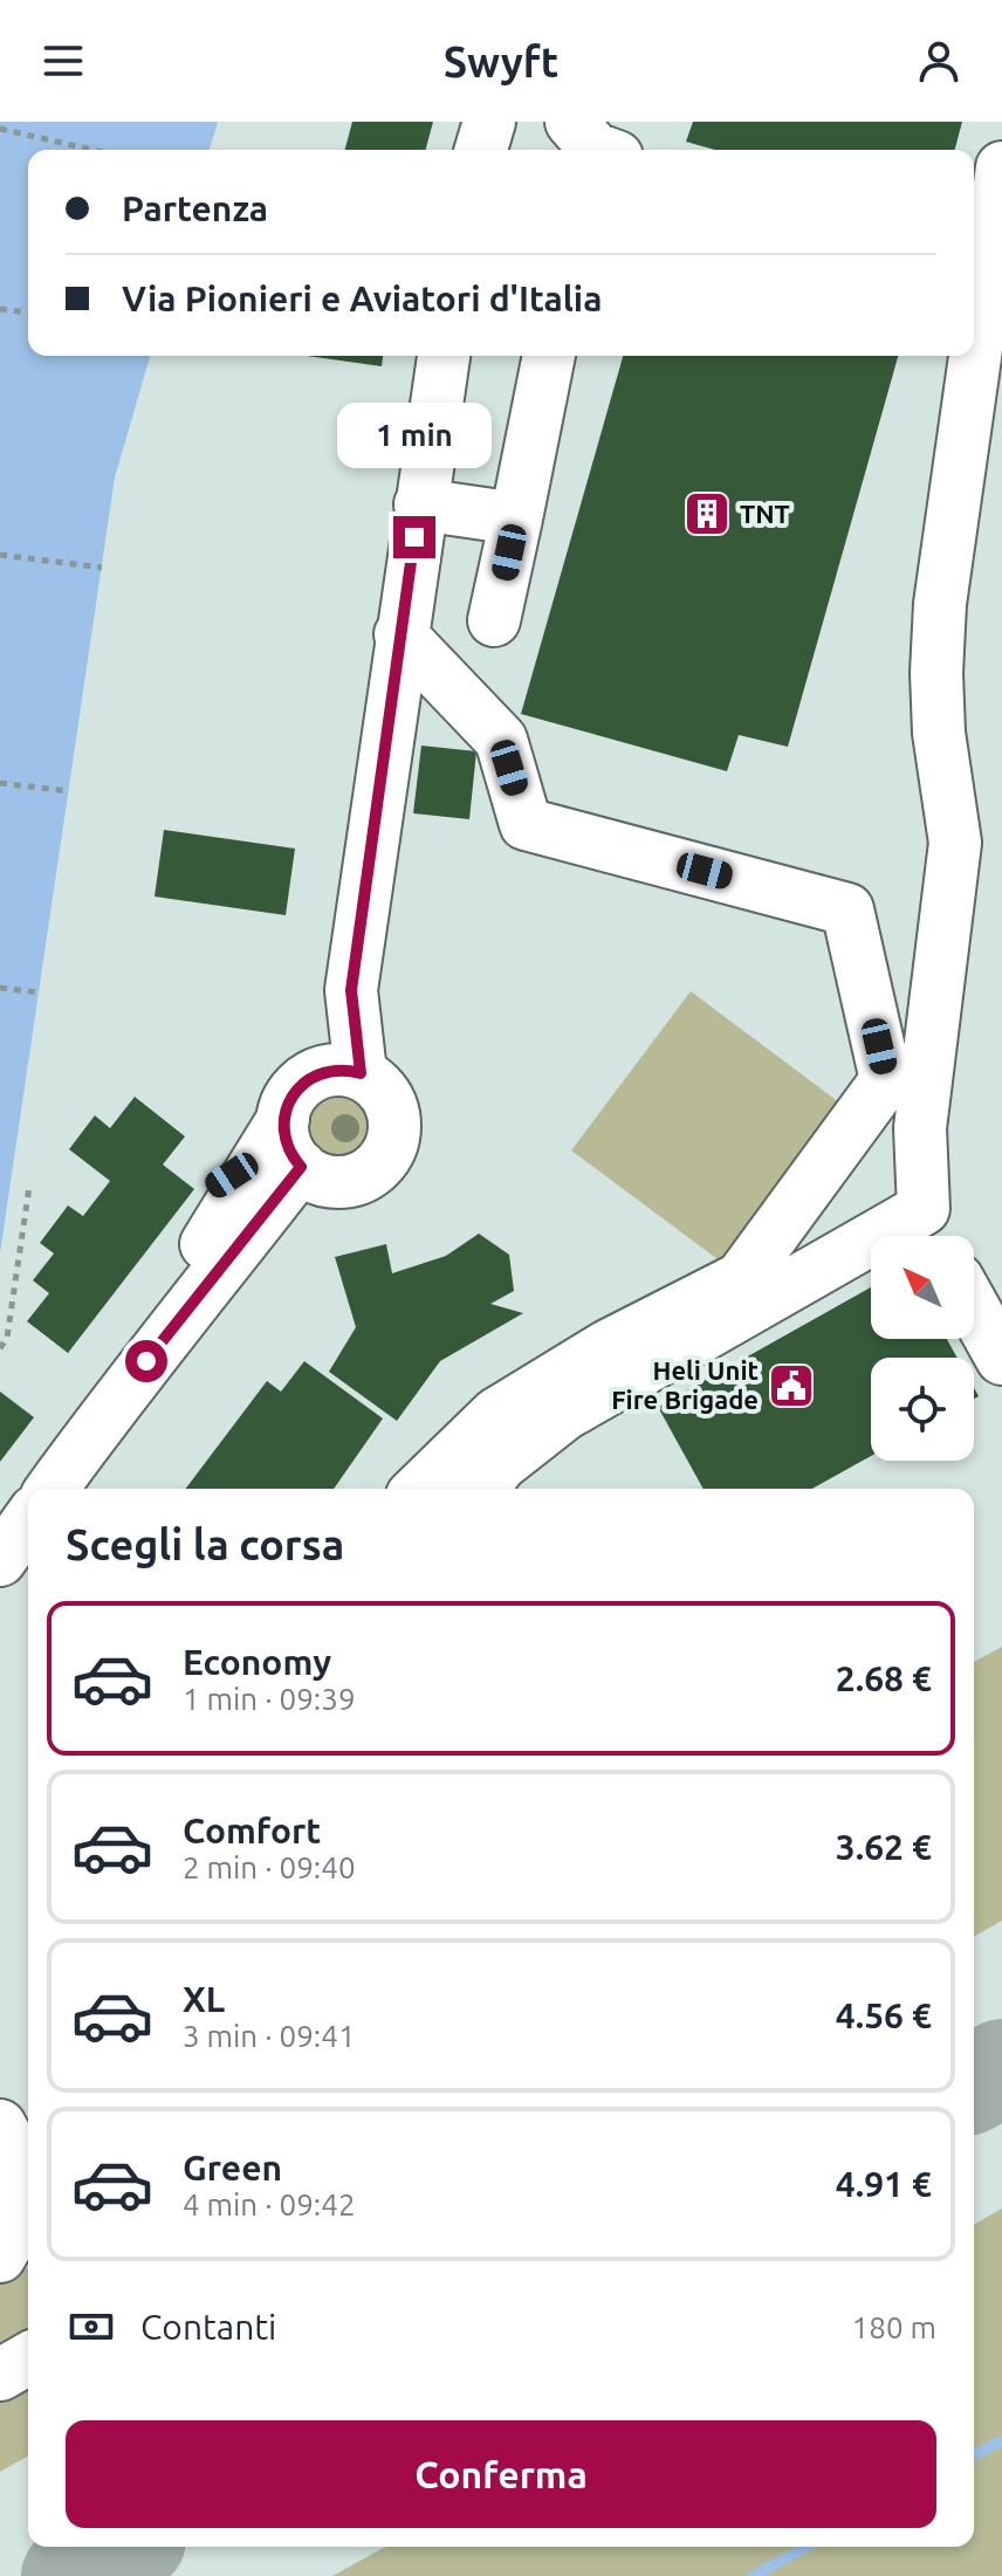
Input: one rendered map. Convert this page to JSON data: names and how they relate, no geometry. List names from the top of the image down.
{
  "places": {
    "building": ["TNT"],
    "public building": ["Heli Unit Fire Brigade"]
  },
  "north": "top left",
  "page": {
    "header": "Swyft",
    "banner": ["Partenza", "Via Pionieri e Aviatori d'Italia"],
    "bubble": "1 min",
    "heading": "Scegli la corsa",
    "list": [
      {
        "name": "Economy",
        "note": "1 min · 09:39",
        "value": "2.68 €"
      },
      {
        "name": "Comfort",
        "note": "2 min · 09:40",
        "value": "3.62 €"
      },
      {
        "name": "XL",
        "note": "3 min · 09:41",
        "value": "4.56 €"
      },
      {
        "name": "Green",
        "note": "4 min · 09:42",
        "value": "4.91 €"
      }
    ],
    "pay": ["Contanti", "180 m"],
    "buttons": "Conferma"
  }
}
